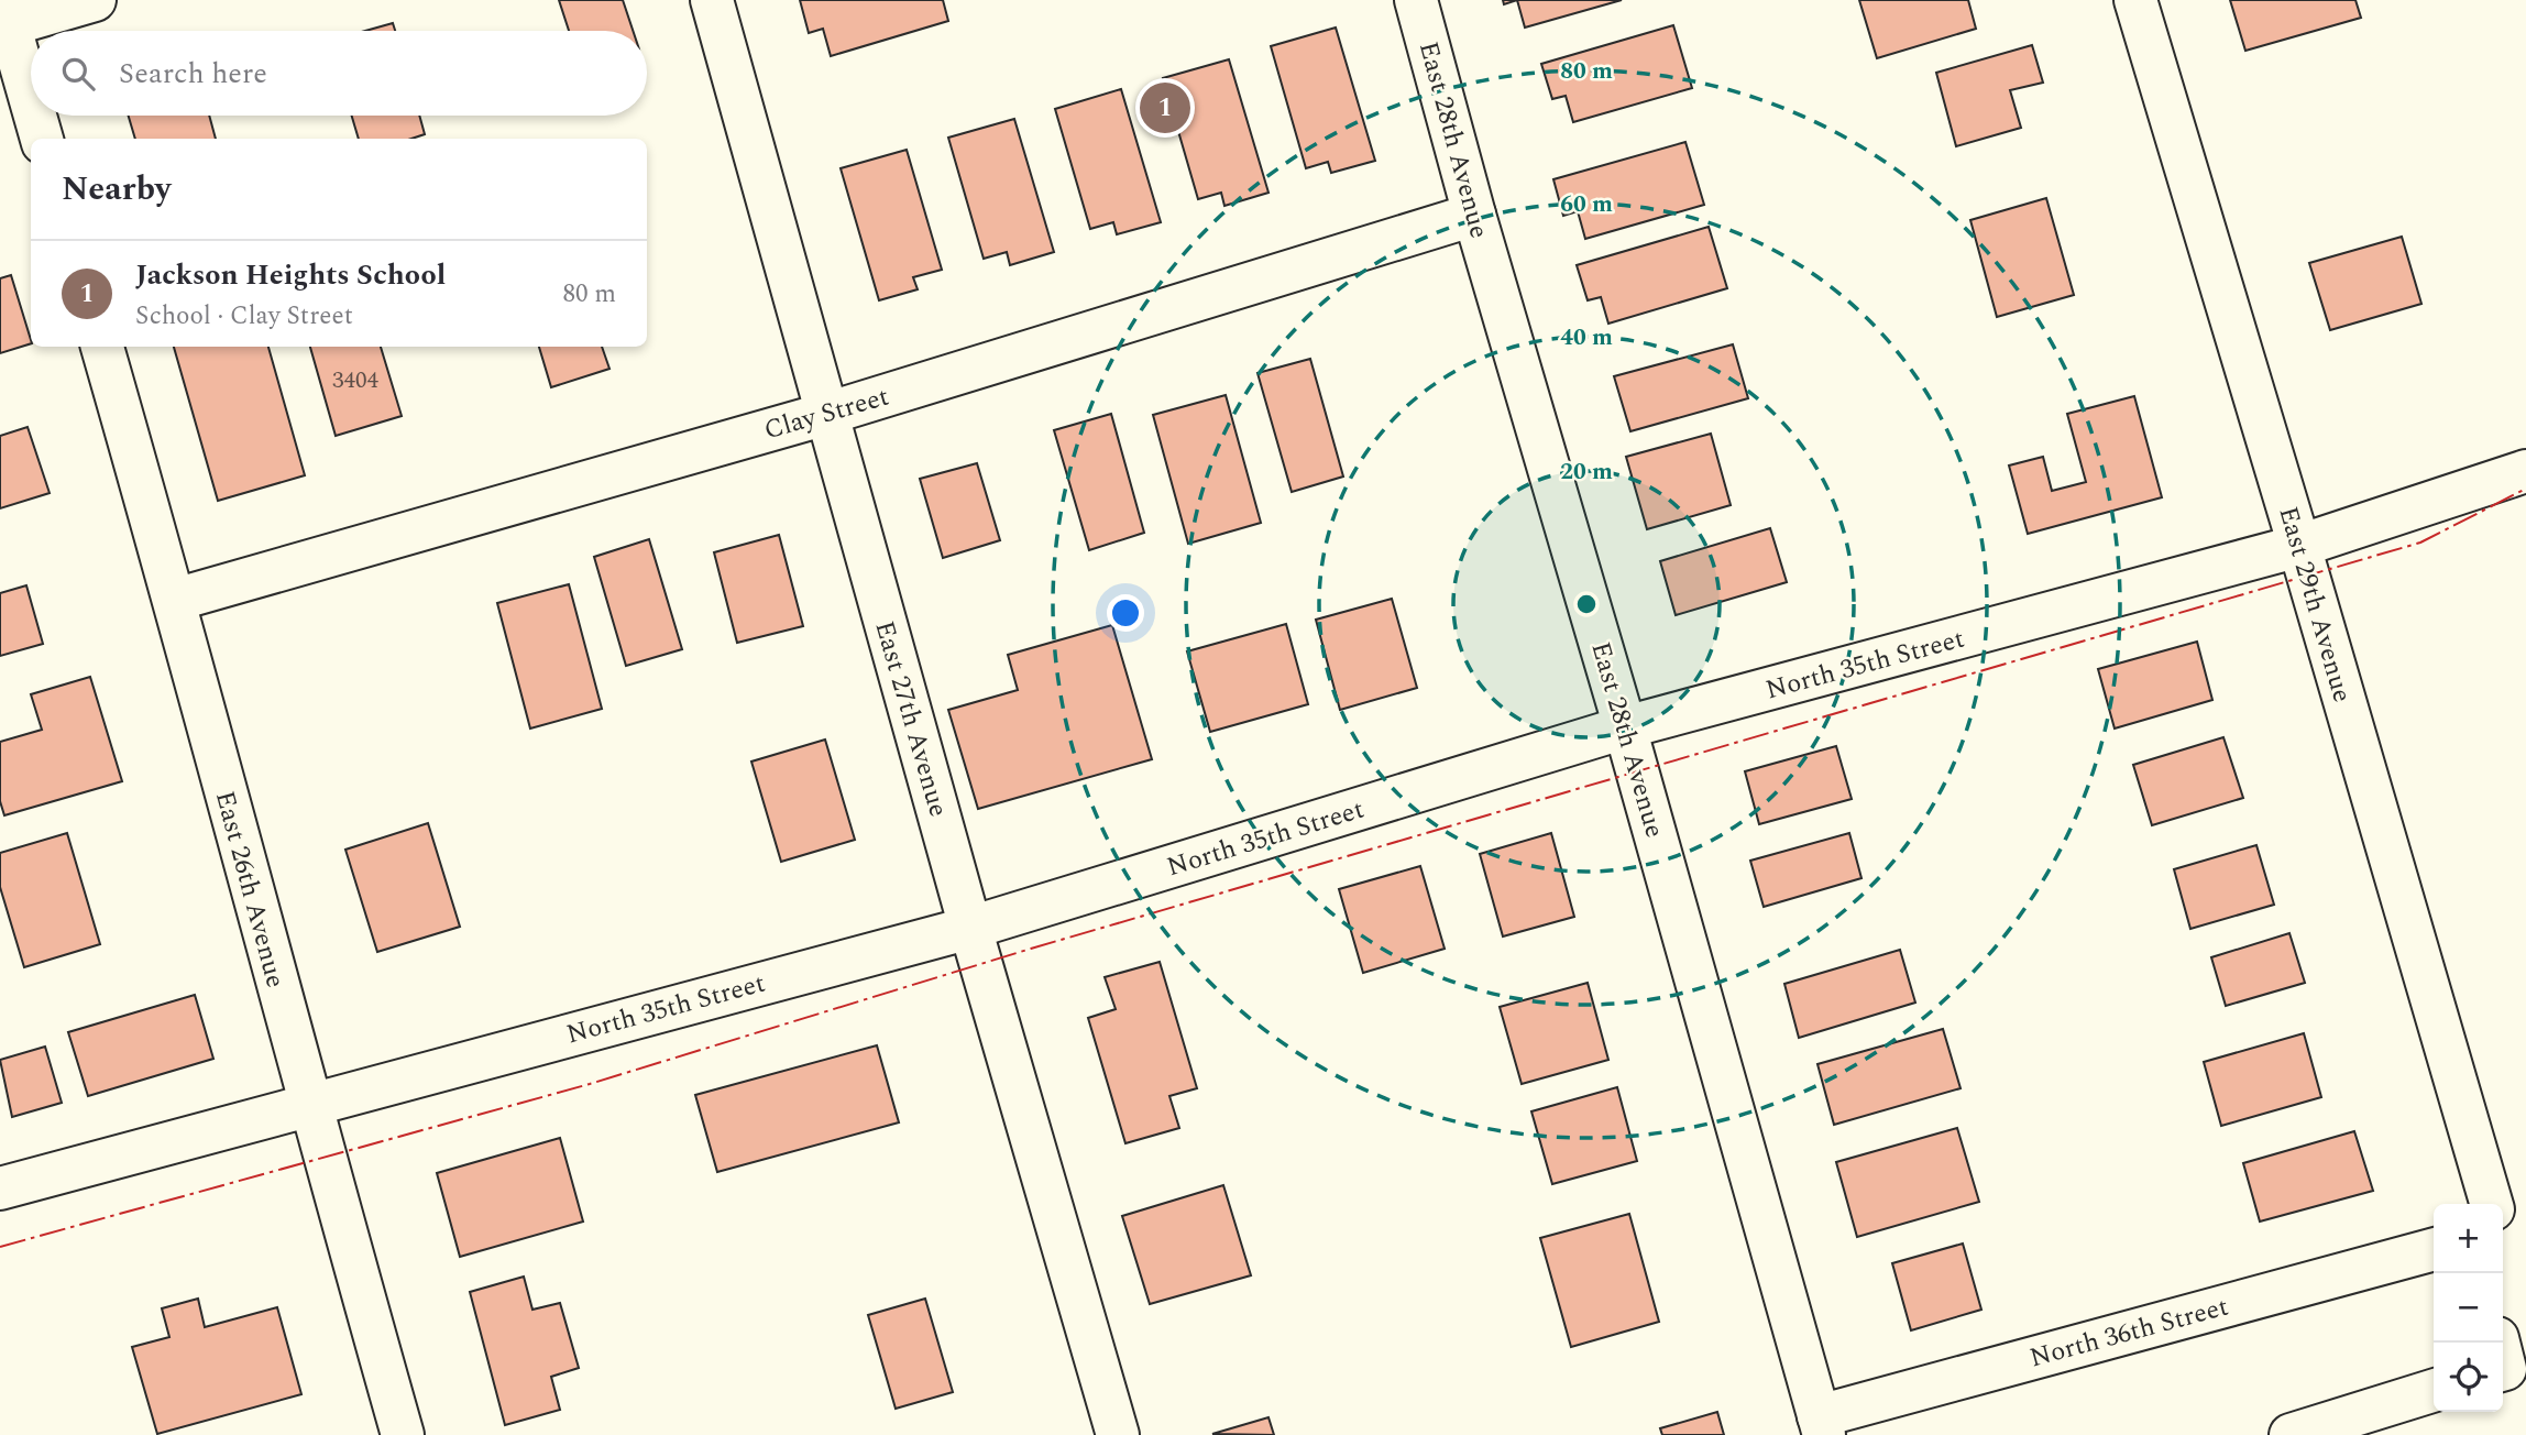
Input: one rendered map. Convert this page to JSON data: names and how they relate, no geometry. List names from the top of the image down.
{
  "streets": {
    "street": [
      "East 28th Avenue",
      "Clay Street",
      "East 29th Avenue",
      "North 35th Street",
      "East 27th Avenue",
      "East 26th Avenue",
      "North 36th Street"
    ]
  },
  "crossings": [
    ["East 28th Avenue", "Clay Street"],
    ["East 28th Avenue", "North 35th Street"],
    ["East 28th Avenue", "North 36th Street"],
    ["Clay Street", "East 27th Avenue"],
    ["Clay Street", "East 26th Avenue"],
    ["East 29th Avenue", "North 35th Street"],
    ["North 35th Street", "East 27th Avenue"],
    ["North 35th Street", "East 26th Avenue"]
  ],
  "house_numbers": ["3404"],
  "page": {
    "search": "Search here",
    "pins": "1",
    "heading": "Nearby",
    "list": [
      {
        "mark": "1",
        "name": "Jackson Heights School",
        "note": "School · Clay Street",
        "value": "80 m"
      }
    ],
    "map_buttons": ["+", "−"]
  },
  "rings": [
    "80 m",
    "60 m",
    "40 m",
    "20 m"
  ]
}
